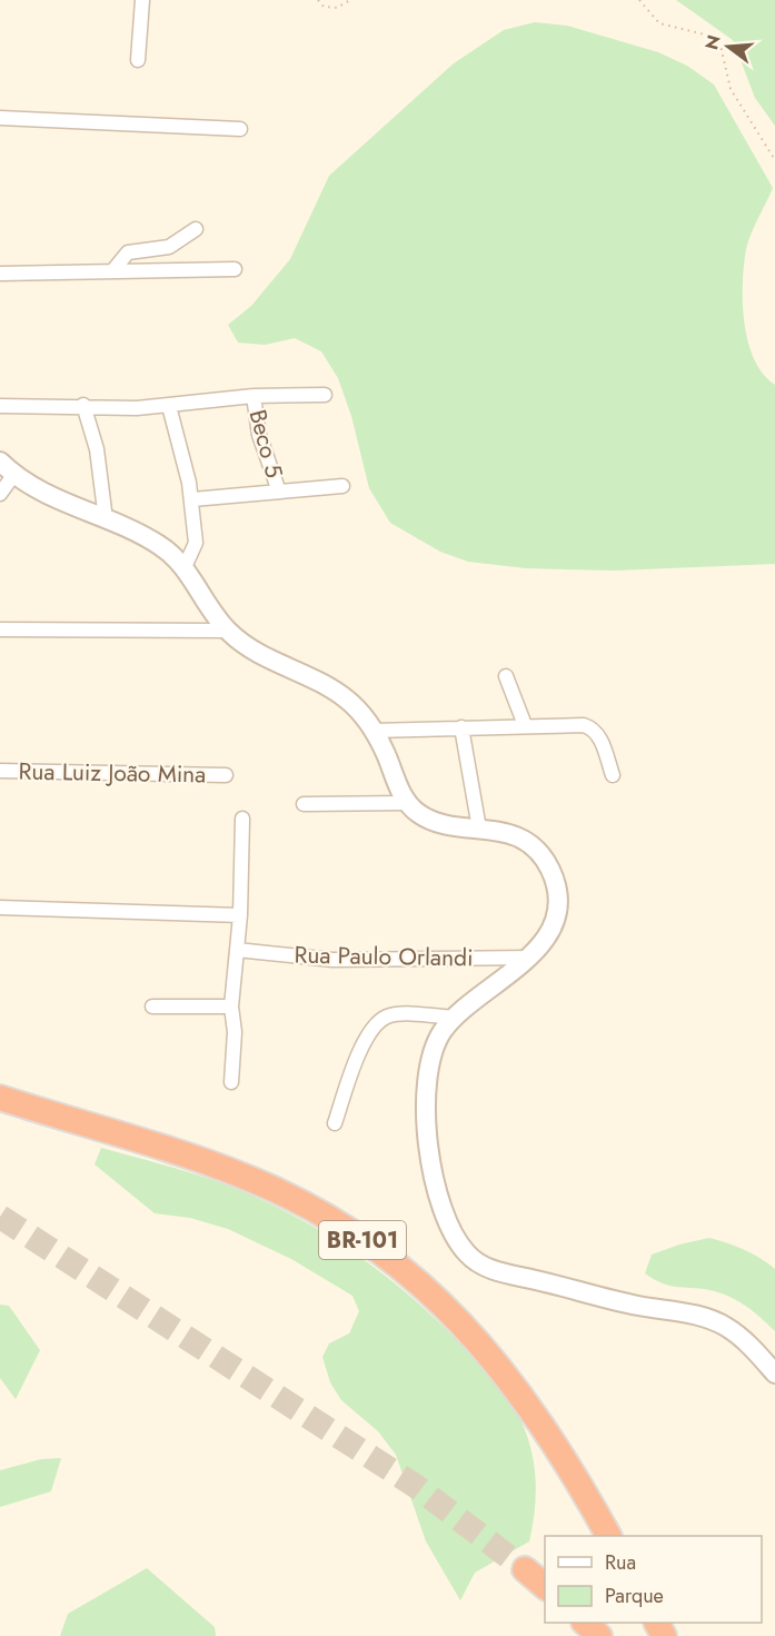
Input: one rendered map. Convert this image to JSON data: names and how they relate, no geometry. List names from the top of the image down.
{
  "streets": {
    "highway": ["BR-101"],
    "street": ["Beco 5", "Rua Luiz João Mina", "Rua Paulo Orlandi"]
  },
  "legend": ["Rua", "Parque"],
  "north": "left"
}
